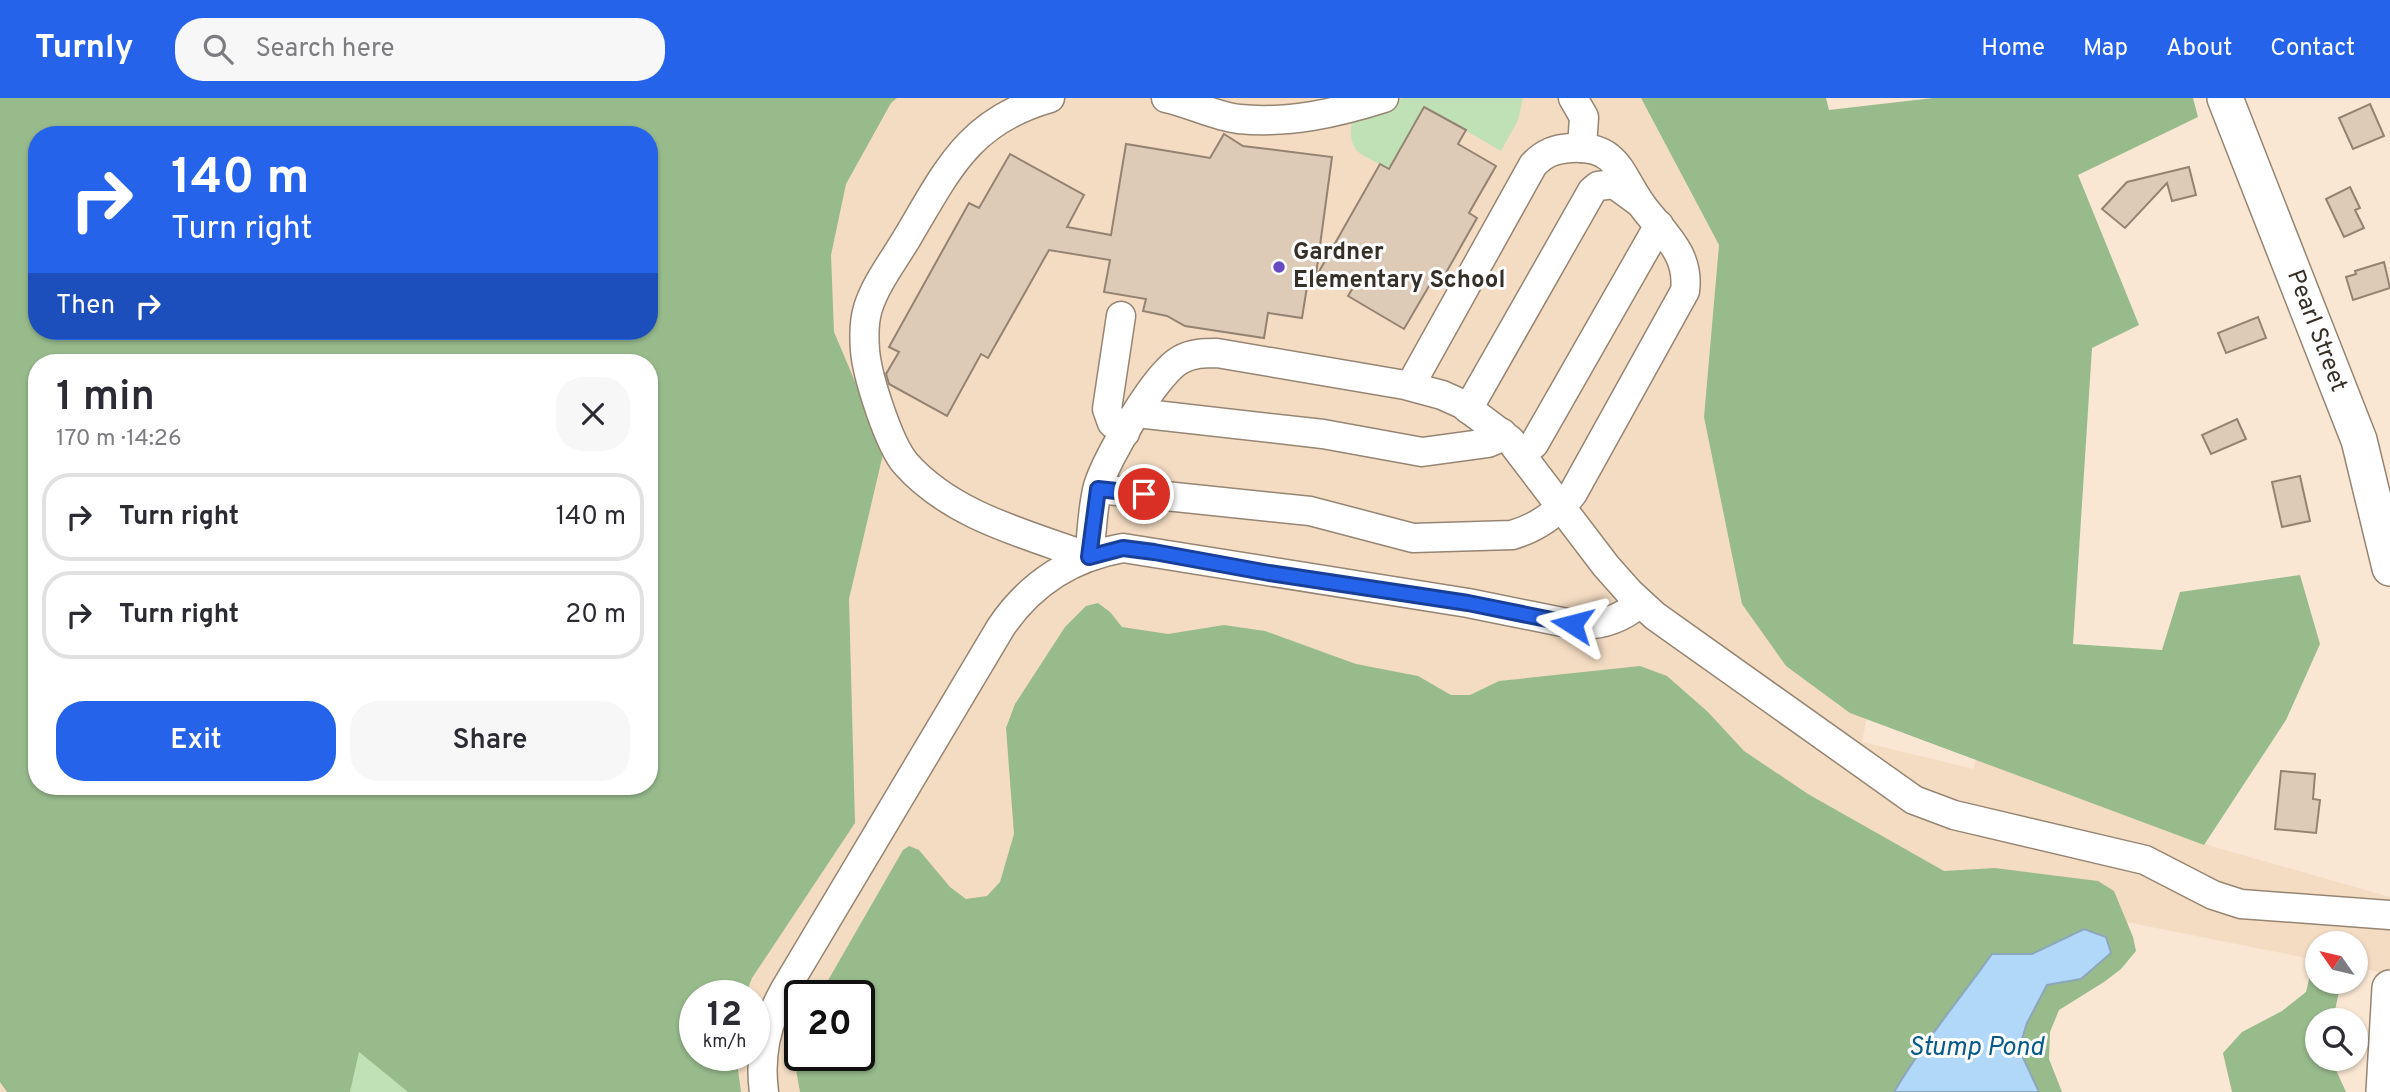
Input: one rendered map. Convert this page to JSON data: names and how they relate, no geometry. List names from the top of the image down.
{
  "streets": {
    "main road": ["Pearl Street"]
  },
  "water": ["Stump Pond"],
  "places": ["Gardner Elementary School"],
  "north": "top left",
  "page": {
    "header": "Turnly",
    "search": "Search here",
    "nav": [
      "Home",
      "Map",
      "About",
      "Contact"
    ],
    "turn": ["140 m", "Turn right"],
    "then": "Then",
    "heading": ["1 min", "170 m · 14:26"],
    "list": [
      {
        "name": "Turn right",
        "value": "140 m"
      },
      {
        "name": "Turn right",
        "value": "20 m"
      }
    ],
    "buttons": ["Exit", "Share"],
    "speed": "12 km/h",
    "limit": "20"
  }
}
